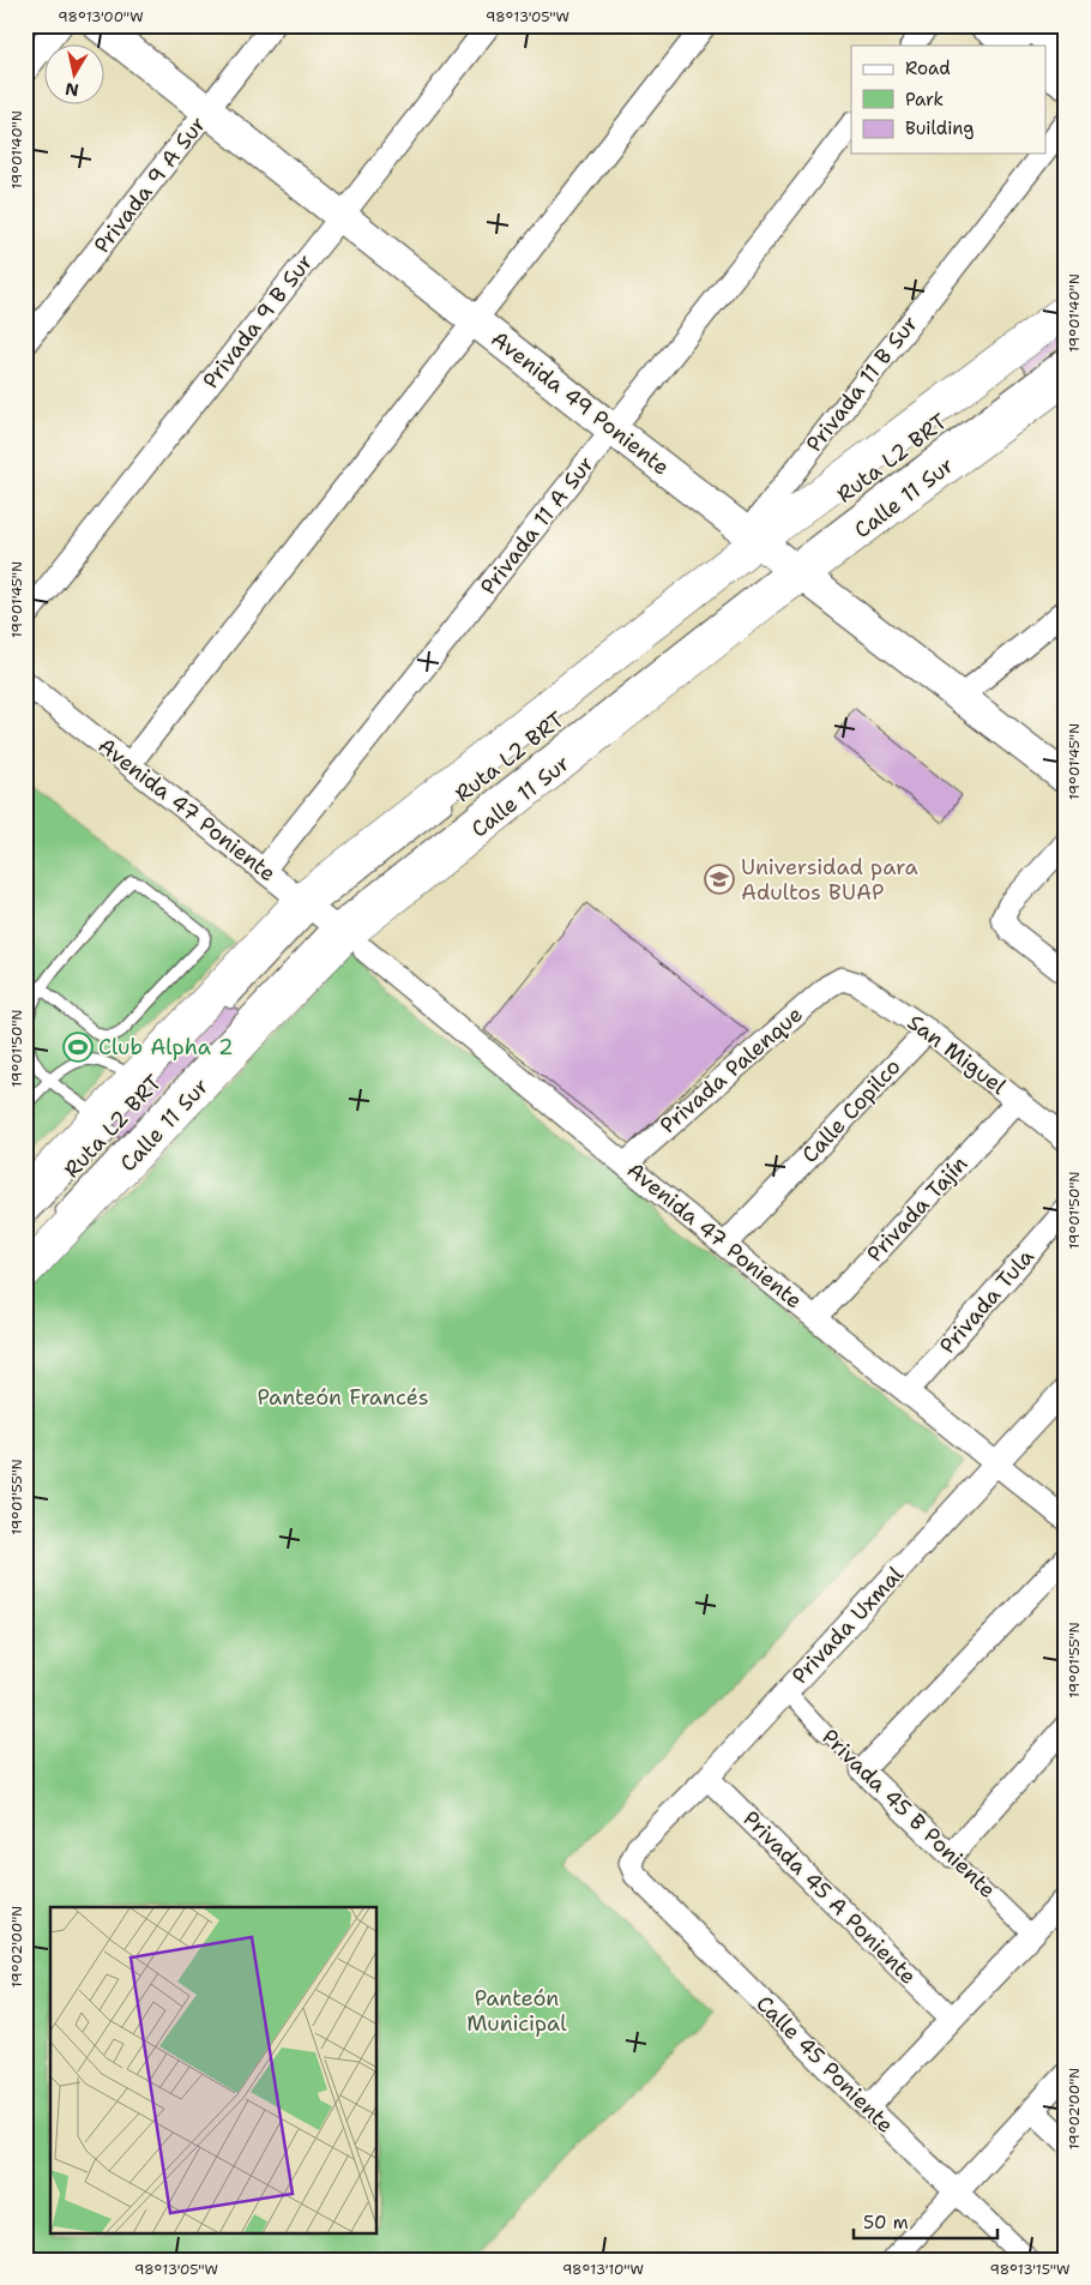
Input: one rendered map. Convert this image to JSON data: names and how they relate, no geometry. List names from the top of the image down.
{
  "streets": {
    "main road": ["Avenida 49 Poniente", "Calle 11 Sur"],
    "street": [
      "Privada 9 A Sur",
      "Privada 9 B Sur",
      "Privada 11 B Sur",
      "Privada 11 A Sur",
      "Avenida 47 Poniente",
      "San Miguel",
      "Privada Palenque",
      "Calle Copilco",
      "Privada Tajín",
      "Privada Tula",
      "Privada Uxmal",
      "Privada 45 B Poniente",
      "Privada 45 A Poniente",
      "Calle 45 Poniente"
    ],
    "lane": ["Ruta L2 BRT"]
  },
  "crossings": [
    ["Privada 9 A Sur", "Avenida 49 Poniente"],
    ["Privada 9 B Sur", "Avenida 49 Poniente"],
    ["Privada 11 B Sur", "Avenida 49 Poniente"],
    ["Privada 11 B Sur", "Ruta L2 BRT"],
    ["Privada 11 B Sur", "Calle 11 Sur"],
    ["Avenida 49 Poniente", "Ruta L2 BRT"],
    ["Avenida 49 Poniente", "Calle 11 Sur"],
    ["Avenida 49 Poniente", "Privada 11 A Sur"],
    ["Ruta L2 BRT", "Calle 11 Sur"],
    ["Ruta L2 BRT", "Avenida 47 Poniente"],
    ["Calle 11 Sur", "Avenida 47 Poniente"],
    ["Privada 11 A Sur", "Avenida 47 Poniente"],
    ["Avenida 47 Poniente", "Privada Palenque"],
    ["Avenida 47 Poniente", "Calle Copilco"],
    ["Avenida 47 Poniente", "Privada Tajín"],
    ["Avenida 47 Poniente", "Privada Tula"],
    ["Avenida 47 Poniente", "Privada Uxmal"],
    ["San Miguel", "Privada Palenque"],
    ["San Miguel", "Calle Copilco"],
    ["San Miguel", "Privada Tajín"],
    ["Privada Uxmal", "Privada 45 B Poniente"],
    ["Privada Uxmal", "Privada 45 A Poniente"],
    ["Privada Uxmal", "Calle 45 Poniente"]
  ],
  "parks": ["Panteón Francés", "Panteón Municipal"],
  "places": {
    "school or university": ["Universidad para Adultos BUAP"],
    "sports": ["Club Alpha 2"]
  },
  "legend": ["Road", "Park", "Building"],
  "scale_bar": "50 m",
  "north": "bottom",
  "coordinates": [
    "98°13'00\"W",
    "98°13'05\"W",
    "19°01'40\"N",
    "19°01'45\"N",
    "19°01'50\"N",
    "19°01'55\"N",
    "19°02'00\"N",
    "98°13'10\"W",
    "98°13'15\"W"
  ]
}
